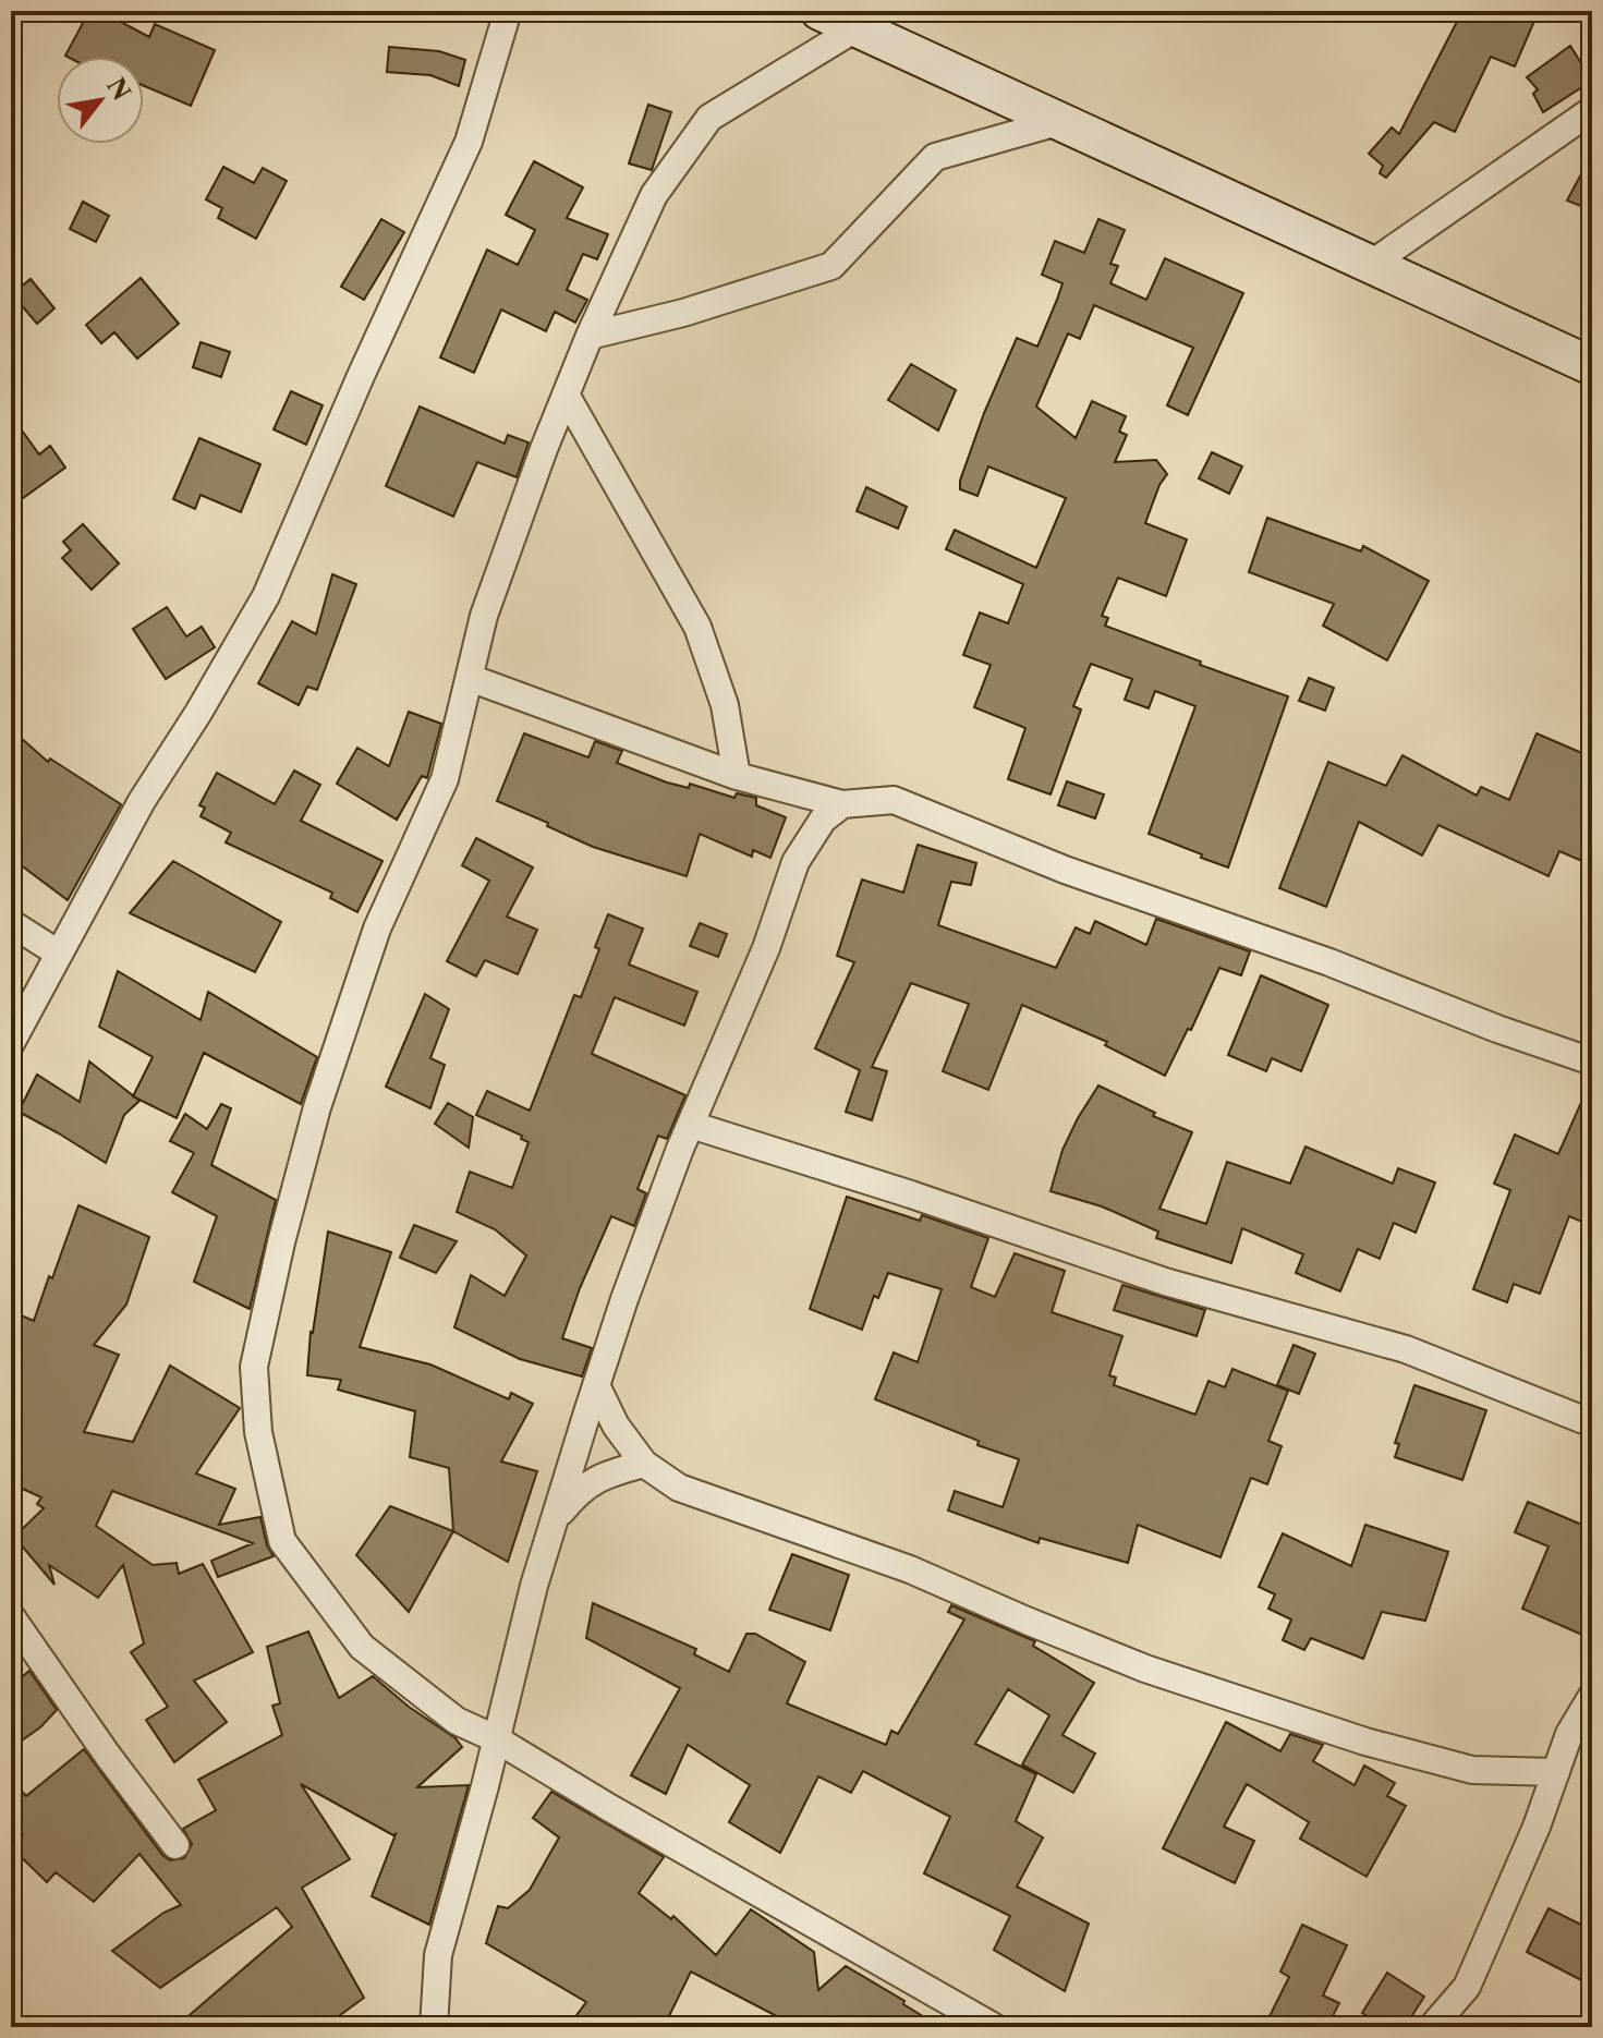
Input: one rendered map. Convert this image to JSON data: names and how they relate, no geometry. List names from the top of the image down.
{
  "north": "top right"
}
